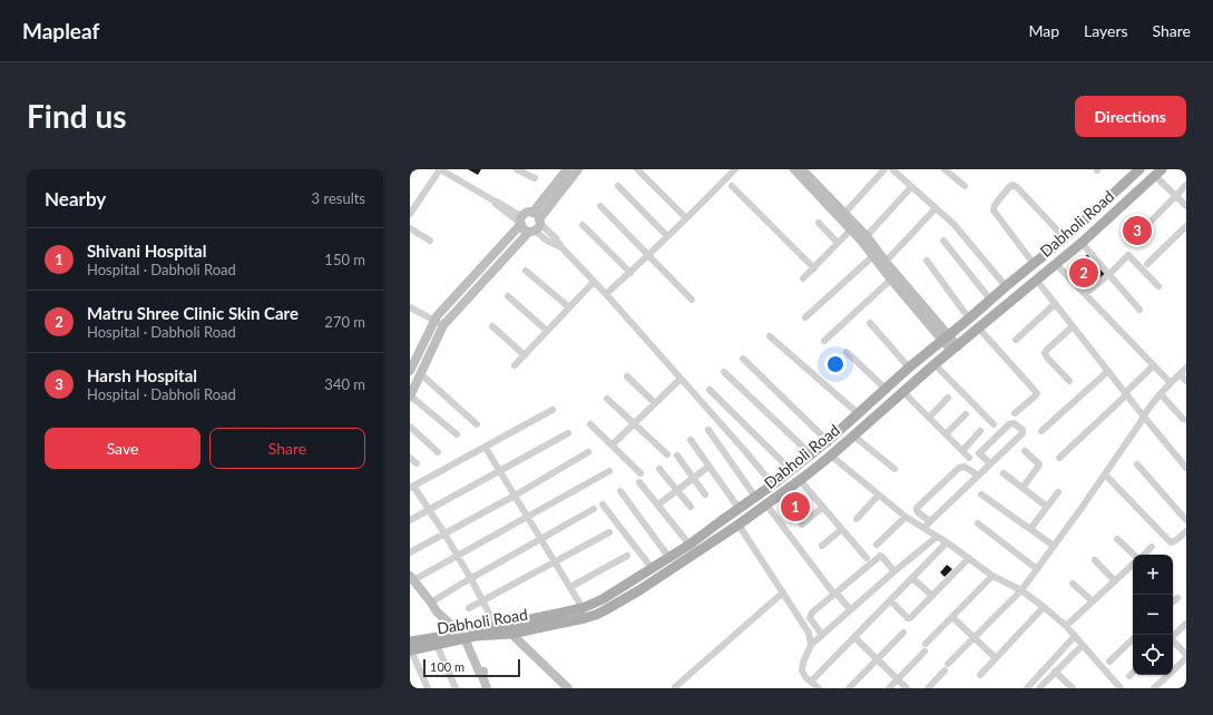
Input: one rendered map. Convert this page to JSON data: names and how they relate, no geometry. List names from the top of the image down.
{
  "streets": {
    "main road": ["Dabholi Road"]
  },
  "scale_bar": "100 m",
  "page": {
    "header": "Mapleaf",
    "nav": ["Map", "Layers", "Share"],
    "buttons": [
      "Directions",
      ["Save", "Share"]
    ],
    "title": "Find us",
    "heading": ["Nearby", "3 results"],
    "pins": ["3", "2", "1"],
    "list": [
      {
        "mark": "1",
        "name": "Shivani Hospital",
        "note": "Hospital · Dabholi Road",
        "value": "150 m"
      },
      {
        "mark": "2",
        "name": "Matru Shree Clinic Skin Care",
        "note": "Hospital · Dabholi Road",
        "value": "270 m"
      },
      {
        "mark": "3",
        "name": "Harsh Hospital",
        "note": "Hospital · Dabholi Road",
        "value": "340 m"
      }
    ],
    "map_buttons": ["+", "−"],
    "scale": "100 m"
  }
}
